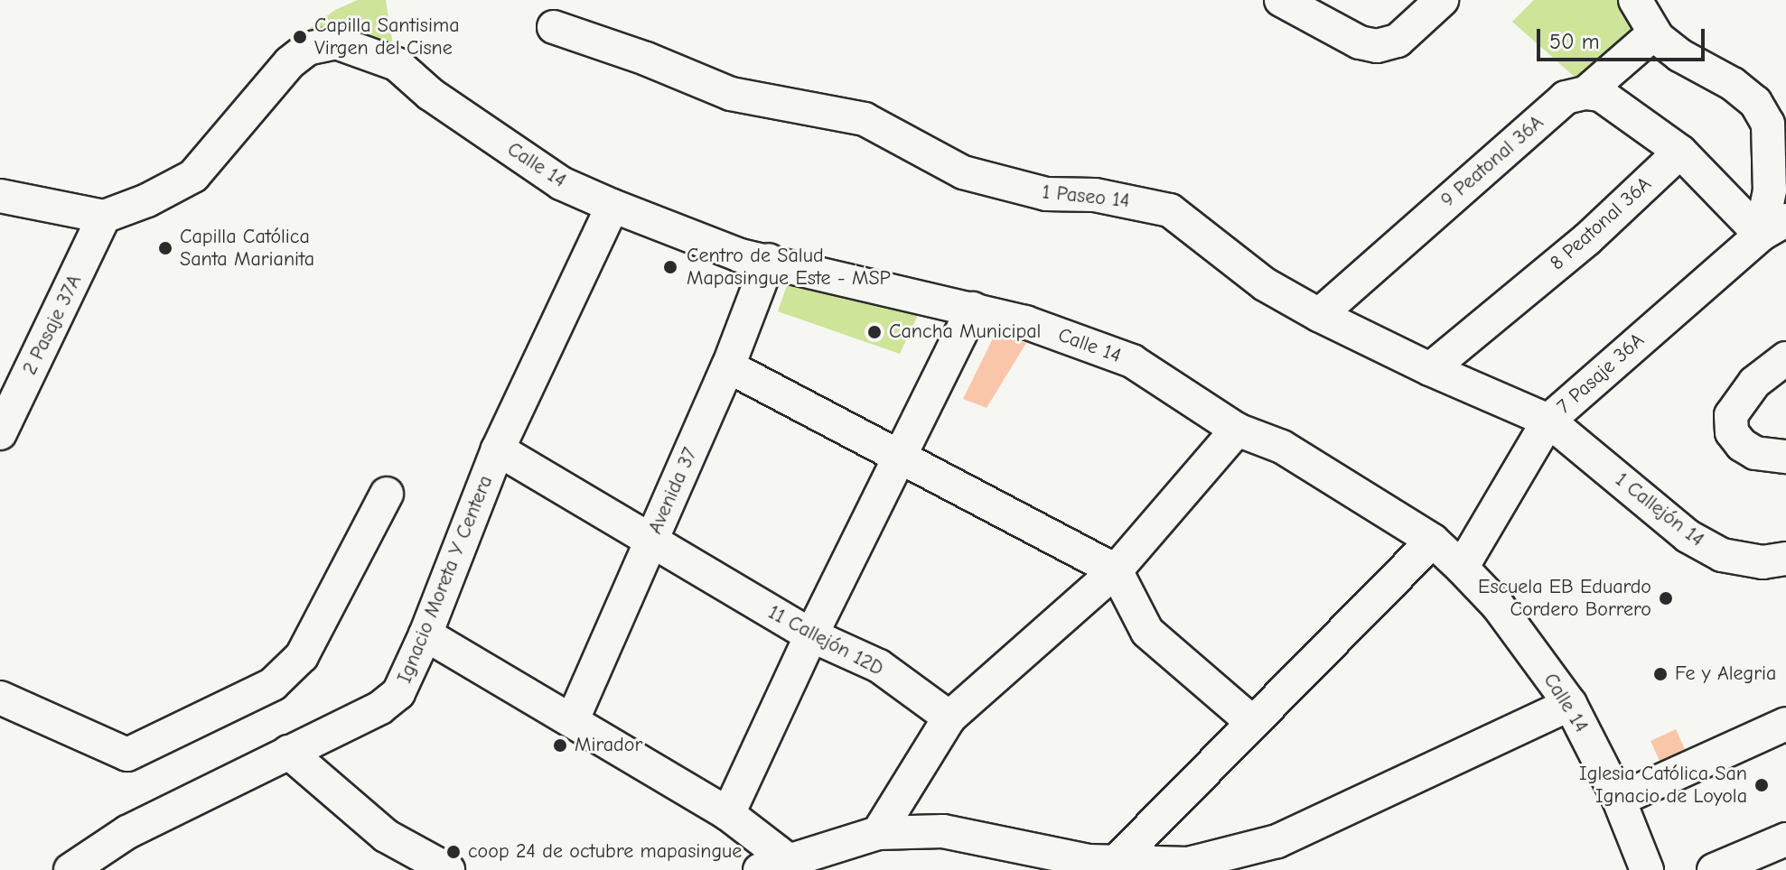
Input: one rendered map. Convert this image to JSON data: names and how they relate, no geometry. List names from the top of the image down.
{
  "streets": {
    "street": [
      "9 Peatonal 36A",
      "Calle 14",
      "1 Paseo 14",
      "8 Peatonal 36A",
      "2 Pasaje 37A",
      "7 Pasaje 36A",
      "Avenida 37",
      "1 Callejón 14",
      "Ignacio Moreta Y Centera",
      "11 Callejón 12D"
    ]
  },
  "crossings": [
    ["9 Peatonal 36A", "1 Paseo 14"],
    ["Calle 14", "2 Pasaje 37A"],
    ["Calle 14", "7 Pasaje 36A"],
    ["Calle 14", "Avenida 37"],
    ["Calle 14", "Ignacio Moreta Y Centera"],
    ["1 Paseo 14", "8 Peatonal 36A"],
    ["1 Paseo 14", "7 Pasaje 36A"],
    ["1 Paseo 14", "1 Callejón 14"],
    ["7 Pasaje 36A", "1 Callejón 14"],
    ["Avenida 37", "11 Callejón 12D"],
    ["Ignacio Moreta Y Centera", "11 Callejón 12D"]
  ],
  "places": [
    "Capilla Santisima Virgen del Cisne",
    "Capilla Católica Santa Marianita",
    "Centro de Salud Mapasingue Este - MSP",
    "Cancha Municipal",
    "Escuela EB Eduardo Cordero Borrero",
    "Fe y Alegria",
    "Mirador",
    "Iglesia Católica San Ignacio de Loyola",
    "coop 24 de octubre mapasingue"
  ],
  "scale_bar": "50 m"
}
